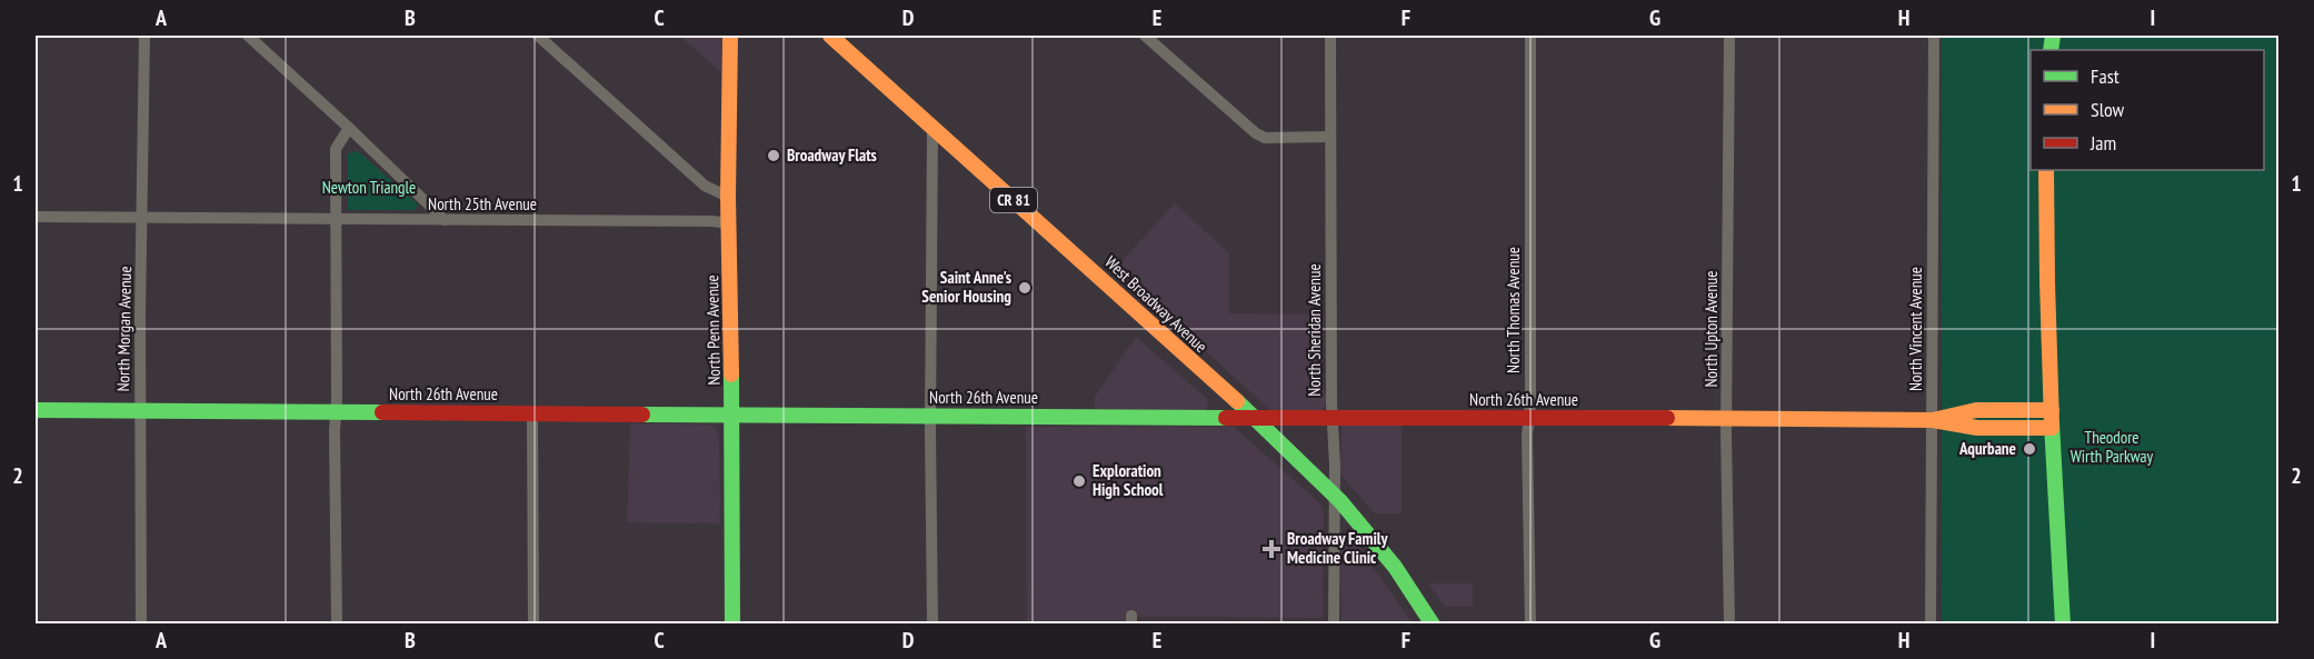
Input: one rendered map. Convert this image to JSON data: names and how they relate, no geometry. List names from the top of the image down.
{
  "streets": {
    "street": [
      "CR 81",
      "North 25th Avenue",
      "West Broadway Avenue",
      "North Thomas Avenue",
      "North Morgan Avenue",
      "North Upton Avenue",
      "North Vincent Avenue",
      "North Penn Avenue",
      "North Sheridan Avenue",
      "North 26th Avenue"
    ]
  },
  "crossings": [
    ["North 25th Avenue", "North Morgan Avenue"],
    ["North 25th Avenue", "North Penn Avenue"],
    ["West Broadway Avenue", "North Sheridan Avenue"],
    ["West Broadway Avenue", "North 26th Avenue"],
    ["North Thomas Avenue", "North 26th Avenue"],
    ["North Morgan Avenue", "North 26th Avenue"],
    ["North Upton Avenue", "North 26th Avenue"],
    ["North Vincent Avenue", "North 26th Avenue"],
    ["North Penn Avenue", "North 26th Avenue"],
    ["North Sheridan Avenue", "North 26th Avenue"]
  ],
  "parks": ["Newton Triangle", "Theodore Wirth Parkway"],
  "places": {
    "other": [
      "Broadway Flats",
      "Saint Anne's Senior Housing",
      "Aqurbane",
      "Exploration High School"
    ],
    "health": ["Broadway Family Medicine Clinic"]
  },
  "legend": ["Fast", "Slow", "Jam"],
  "grid": {
    "columns": [
      "A",
      "B",
      "C",
      "D",
      "E",
      "F",
      "G",
      "H",
      "I"
    ],
    "rows": ["1", "2"]
  }
}
